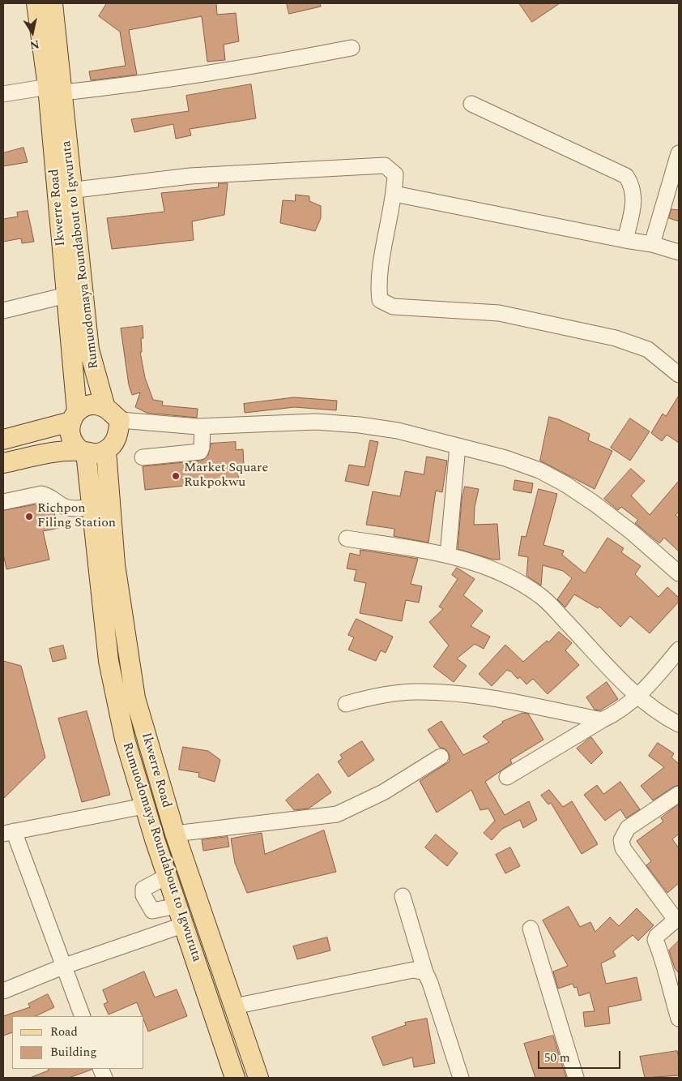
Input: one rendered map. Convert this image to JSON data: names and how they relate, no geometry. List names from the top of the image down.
{
  "streets": {
    "main road": ["Ikwerre Road", "Rumuodomaya Roundabout to Igwuruta"]
  },
  "crossings": [
    ["Ikwerre Road", "Rumuodomaya Roundabout to Igwuruta"]
  ],
  "places": ["Market Square Rukpokwu", "Richpon Filing Station"],
  "legend": ["Road", "Building"],
  "scale_bar": "50 m",
  "north": "bottom"
}
